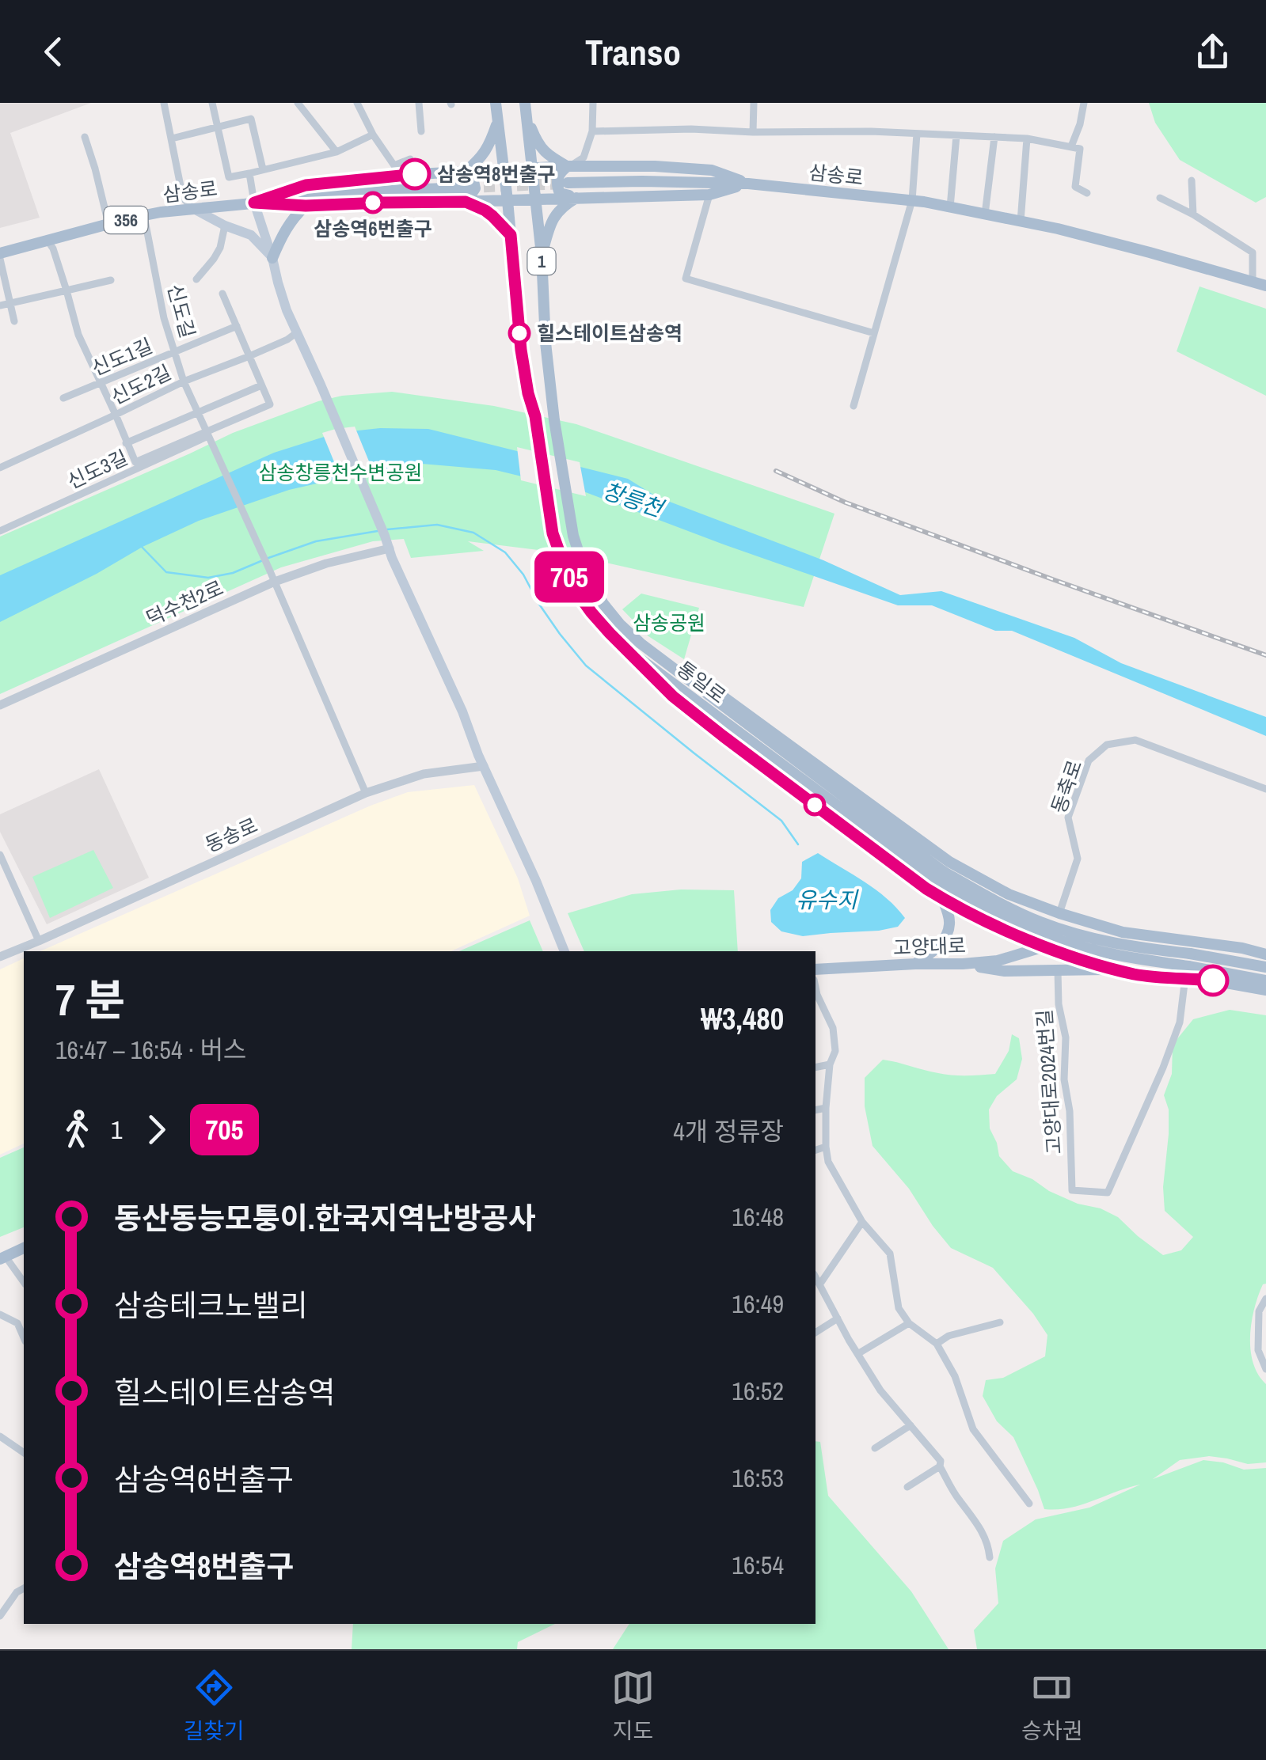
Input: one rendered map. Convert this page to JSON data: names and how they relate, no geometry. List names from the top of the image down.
{
  "streets": {
    "main road": [
      "삼송로",
      "356",
      "1",
      "통일로",
      "고양대로"
    ],
    "street": [
      "신도길",
      "신도1길",
      "신도2길",
      "신도3길",
      "덕수천2로",
      "동축로",
      "동송로",
      "고양대로2024번길"
    ]
  },
  "crossings": [
    ["삼송로", "356"],
    ["삼송로", "신도길"],
    ["356", "통일로"],
    ["신도길", "신도1길"],
    ["신도길", "신도2길"],
    ["신도길", "신도3길"],
    ["신도길", "덕수천2로"],
    ["신도길", "동송로"]
  ],
  "water": ["창릉천", "유수지"],
  "parks": ["삼송창릉천수변공원", "삼송공원"],
  "places": ["삼송역8번출구", "삼송역6번출구", "힐스테이트삼송역"],
  "lines": ["bus line 705"],
  "page": {
    "header": "Transo",
    "on_map": "705",
    "heading": ["7 분", "16:47 – 16:54 · 버스", "₩3,480"],
    "legs": ["1", "705", "4개 정류장"],
    "list": [
      {
        "name": "동산동능모퉁이.한국지역난방공사",
        "value": "16:48"
      },
      {
        "name": "삼송테크노밸리",
        "value": "16:49"
      },
      {
        "name": "힐스테이트삼송역",
        "value": "16:52"
      },
      {
        "name": "삼송역6번출구",
        "value": "16:53"
      },
      {
        "name": "삼송역8번출구",
        "value": "16:54"
      }
    ],
    "tabs": ["길찾기", "지도", "승차권"]
  }
}
